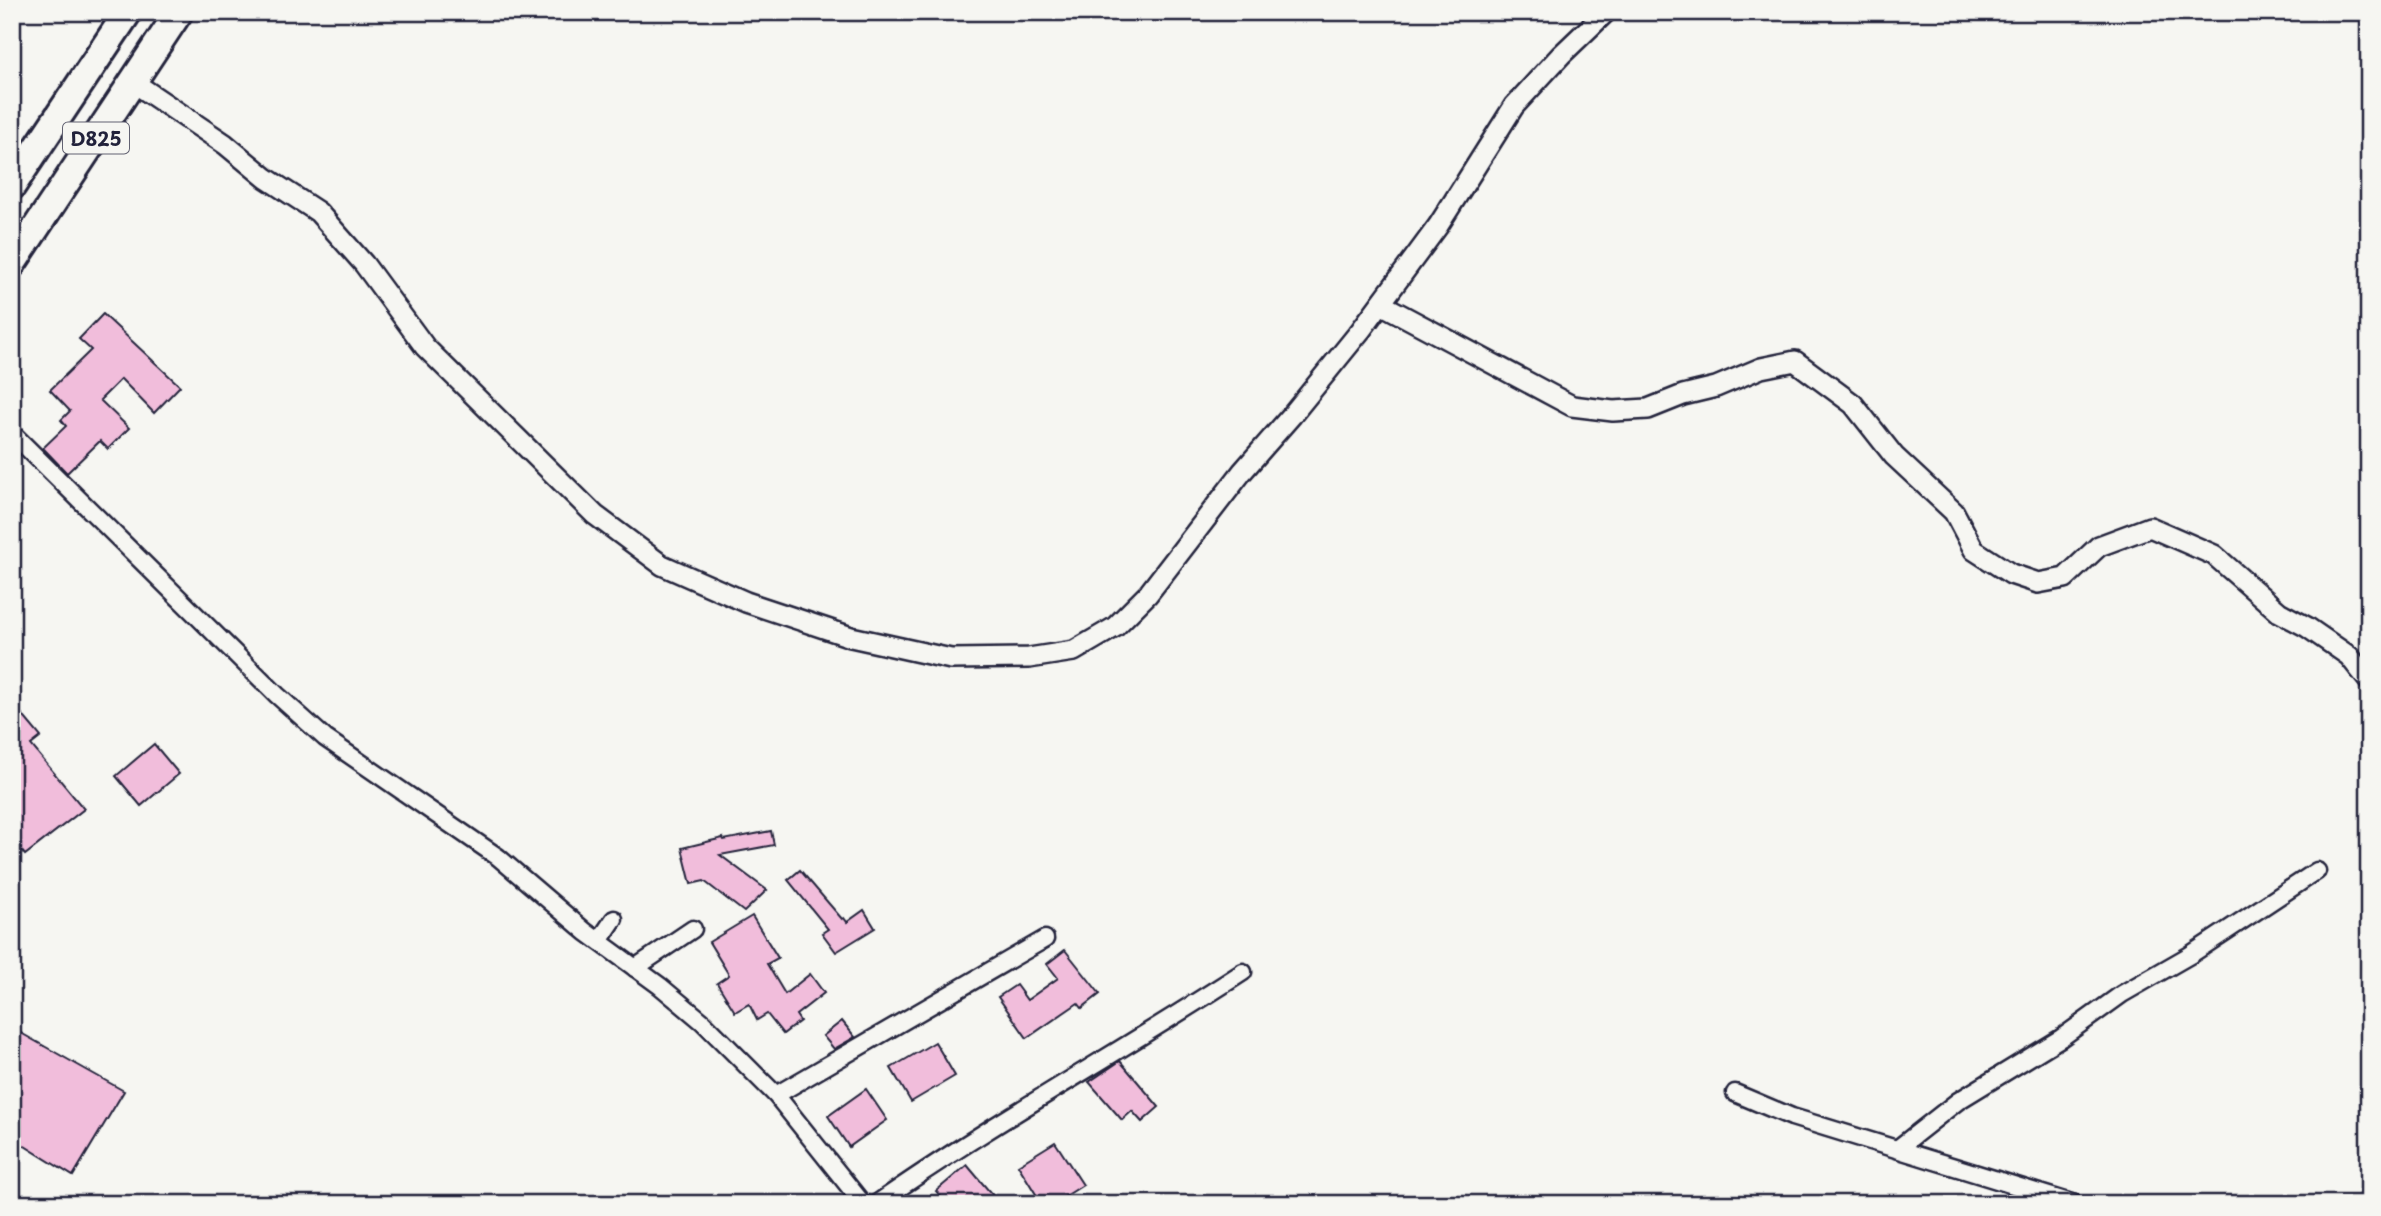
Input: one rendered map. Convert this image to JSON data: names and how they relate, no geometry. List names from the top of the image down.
{
  "streets": {
    "highway": ["D825"]
  }
}
